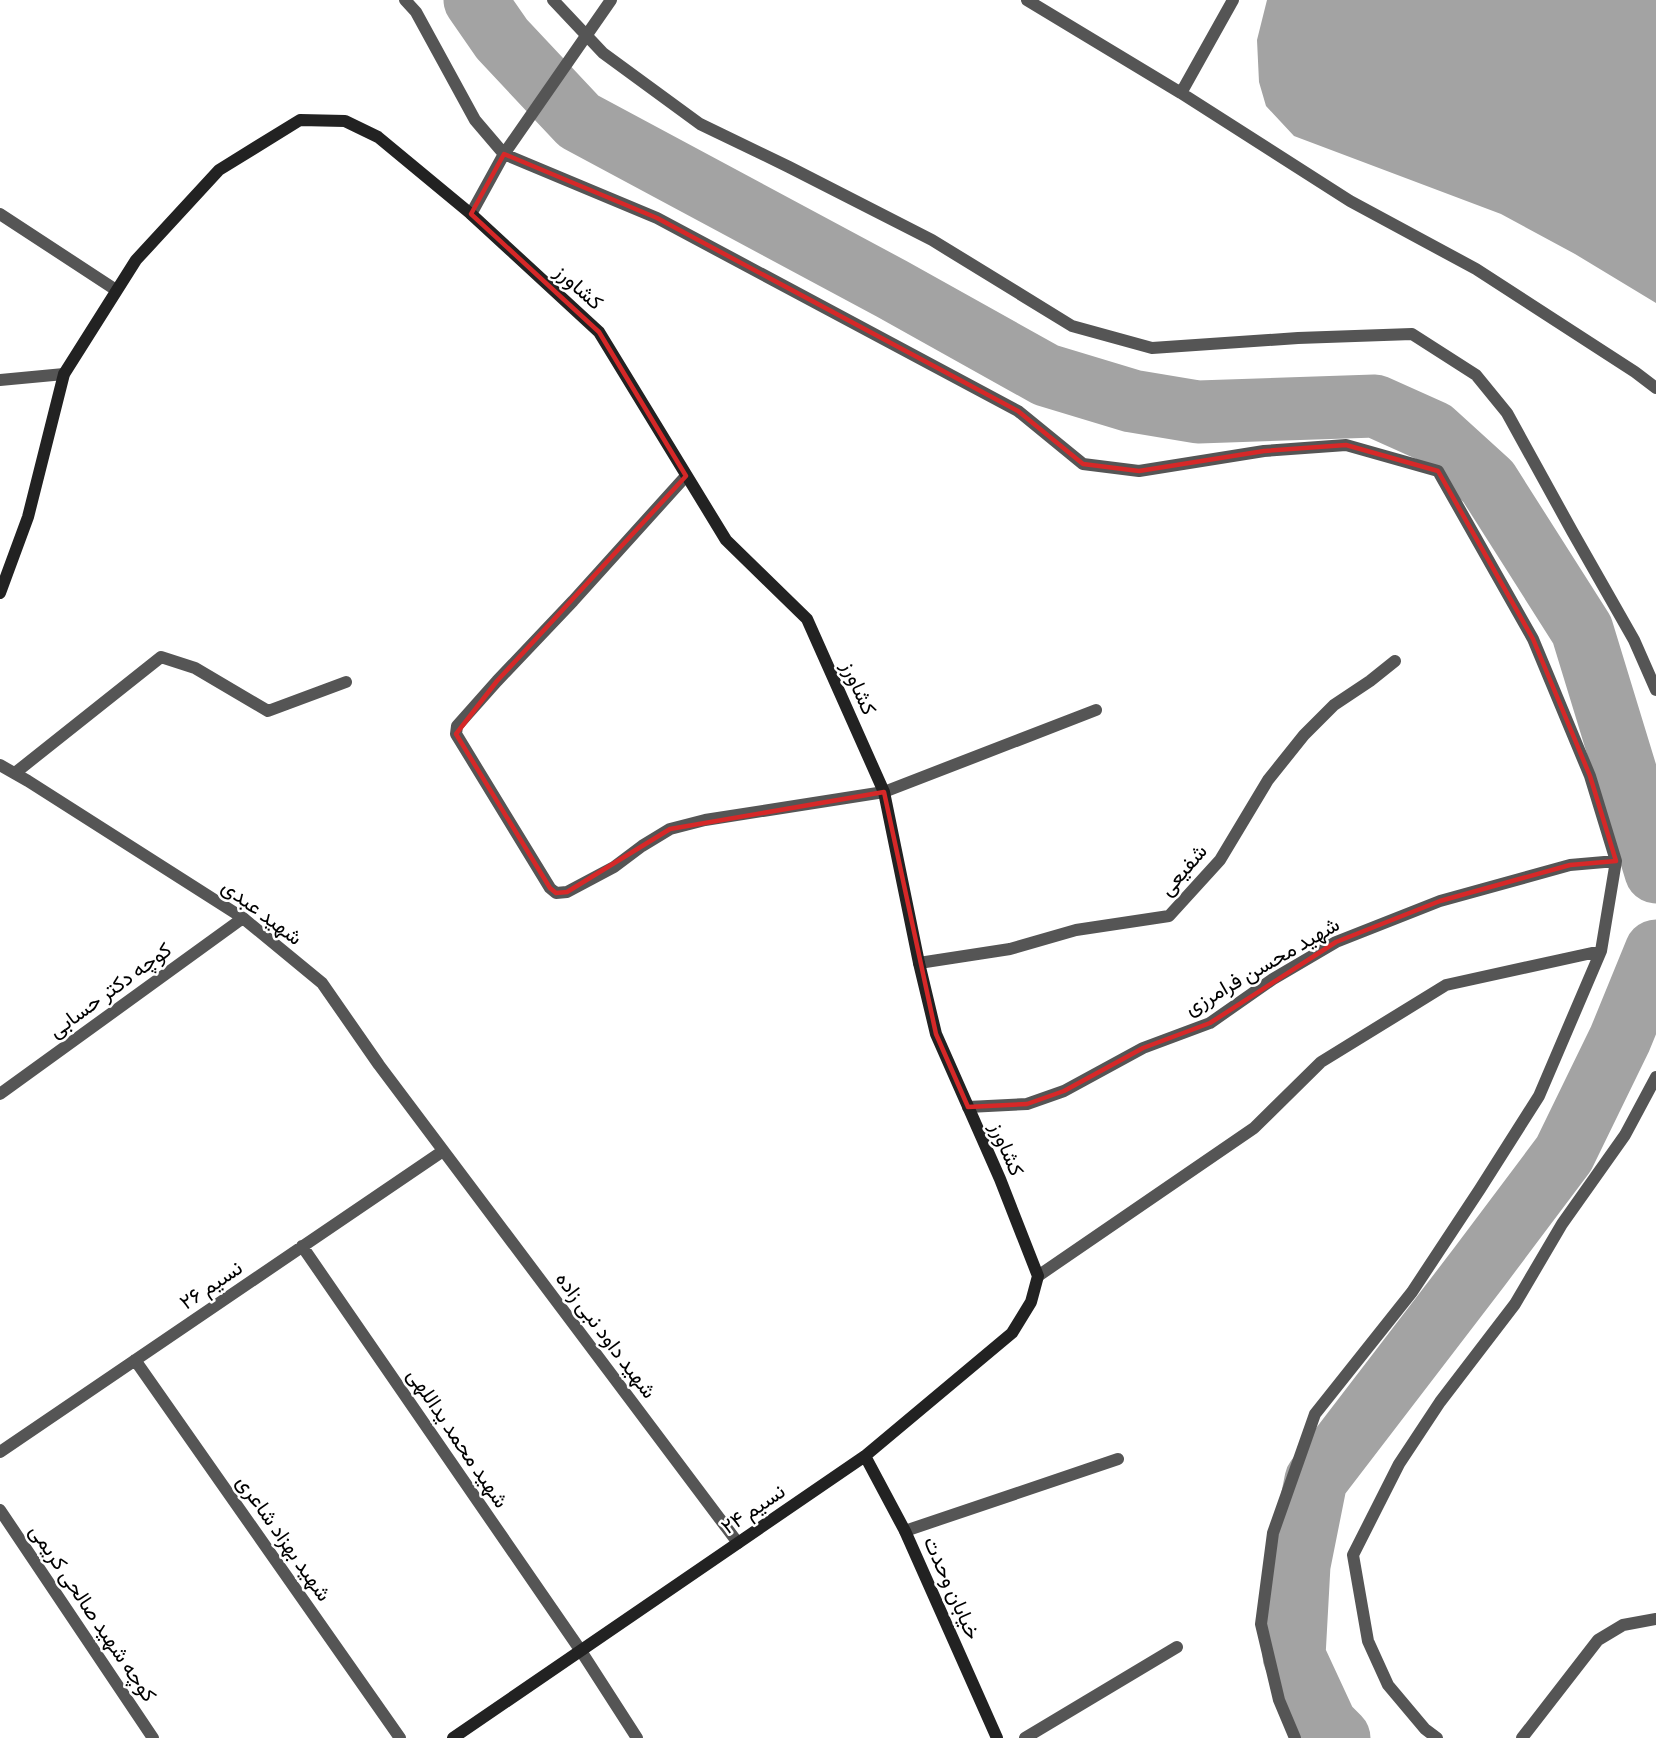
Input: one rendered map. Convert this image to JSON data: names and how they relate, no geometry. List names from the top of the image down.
{
  "streets": {
    "street": [
      "کشاورز",
      "شفیعی",
      "شهید عبدی",
      "شهید محسن فرامرزی",
      "کوچه دکتر حسابی",
      "نسیم ۲۶",
      "شهید داود نبی زاده",
      "شهید محمد یداللهی",
      "نسیم ۲۴",
      "شهید بهزاد شاعری",
      "خیابان وحدت",
      "کوچه شهید صالحی کریمی"
    ]
  },
  "crossings": [
    ["کشاورز", "شفیعی"],
    ["کشاورز", "شهید محسن فرامرزی"],
    ["کشاورز", "نسیم ۲۴"],
    ["شهید عبدی", "کوچه دکتر حسابی"],
    ["شهید عبدی", "نسیم ۲۶"],
    ["شهید عبدی", "شهید داود نبی زاده"],
    ["نسیم ۲۶", "شهید داود نبی زاده"],
    ["نسیم ۲۶", "شهید محمد یداللهی"],
    ["نسیم ۲۶", "شهید بهزاد شاعری"],
    ["شهید داود نبی زاده", "نسیم ۲۴"],
    ["شهید محمد یداللهی", "نسیم ۲۴"],
    ["نسیم ۲۴", "خیابان وحدت"]
  ]
}
